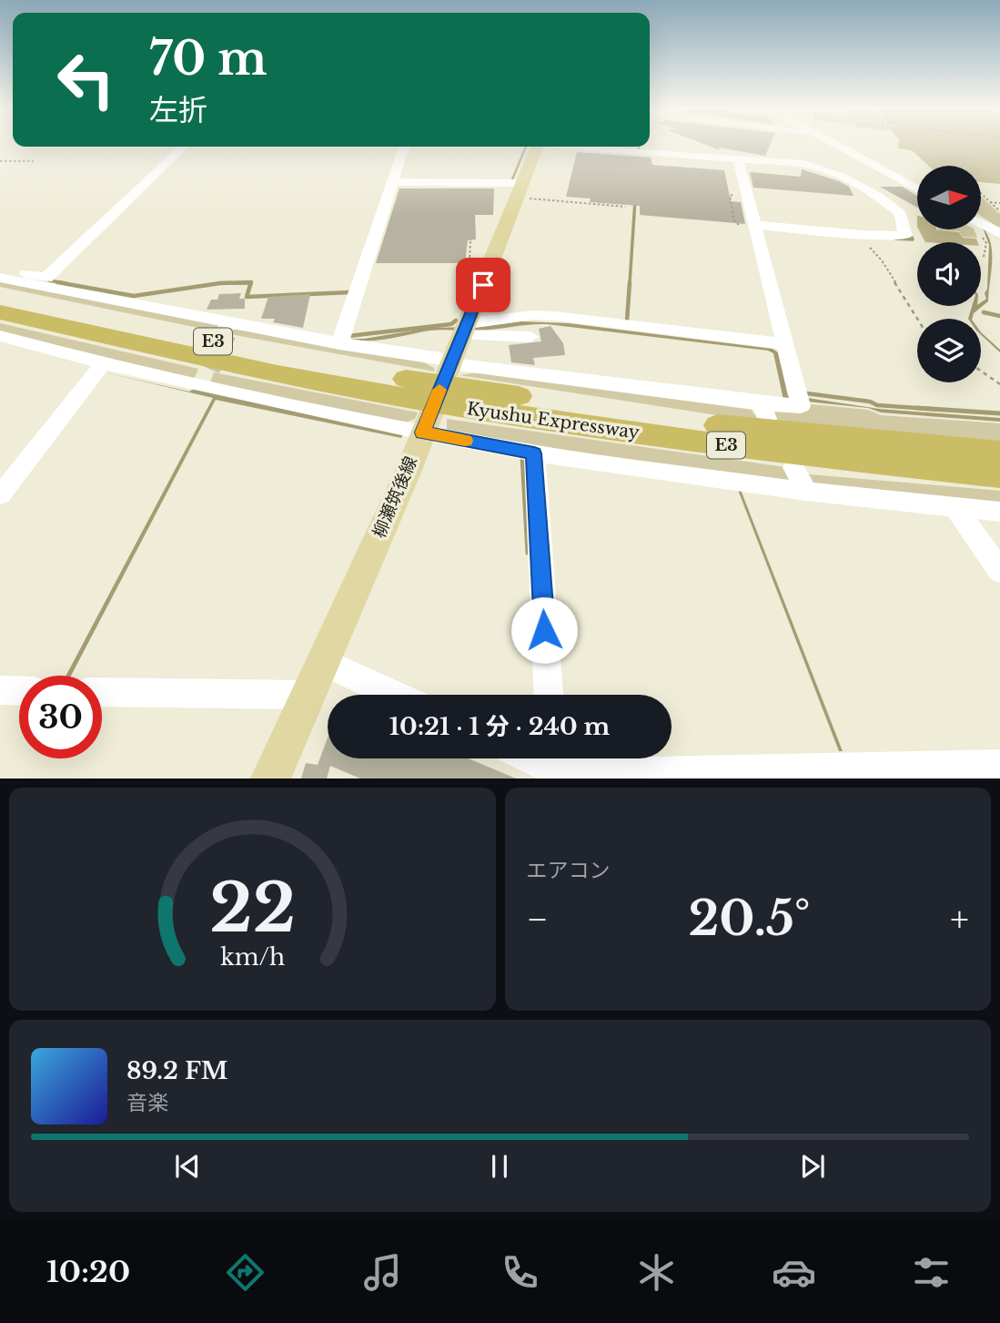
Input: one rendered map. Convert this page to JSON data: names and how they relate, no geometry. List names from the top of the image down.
{
  "streets": {
    "highway": ["E3", "Kyushu Expressway"],
    "main road": ["柳瀬筑後線"]
  },
  "crossings": [
    ["Kyushu Expressway", "柳瀬筑後線"]
  ],
  "north": "right",
  "page": {
    "turn": ["70 m", "左折"],
    "limit": "30",
    "trip": "10:21 · 1 分 · 240 m",
    "tile": "エアコン",
    "heat": ["−", "20.5°", "+"],
    "song": ["89.2 FM", "音楽"],
    "tabs": "10:20",
    "gauge": ["22", "km/h"]
  }
}
